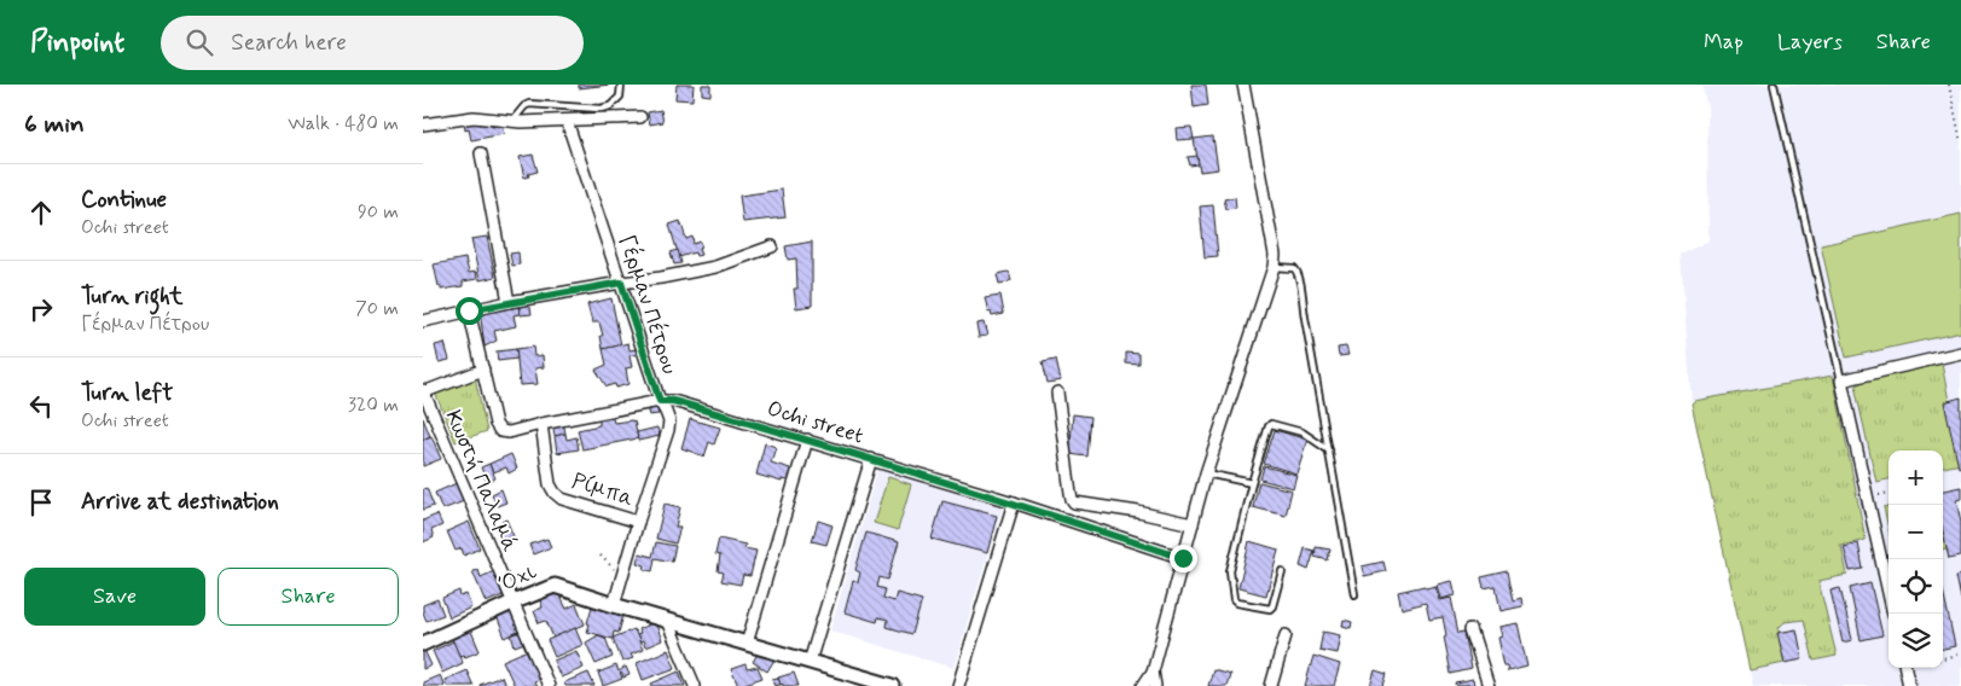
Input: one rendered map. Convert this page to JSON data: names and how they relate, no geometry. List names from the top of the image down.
{
  "streets": {
    "street": [
      "Γέρμαν Πέτρου",
      "Ochi street",
      "Κωστή Παλαμά",
      "Ρίμπα",
      "Όχι"
    ]
  },
  "crossings": [
    ["Γέρμαν Πέτρου", "Ochi street"],
    ["Γέρμαν Πέτρου", "Ρίμπα"],
    ["Γέρμαν Πέτρου", "Όχι"],
    ["Ochi street", "Ρίμπα"],
    ["Κωστή Παλαμά", "Όχι"]
  ],
  "page": {
    "header": "Pinpoint",
    "search": "Search here",
    "nav": ["Map", "Layers", "Share"],
    "heading": ["6 min", "Walk · 480 m"],
    "list": [
      ["Continue", "Ochi street", "90 m"],
      ["Turn right", "Γέρμαν Πέτρου", "70 m"],
      ["Turn left", "Ochi street", "320 m"],
      "Arrive at destination"
    ],
    "map_buttons": ["+", "−"],
    "buttons": ["Save", "Share"]
  }
}
